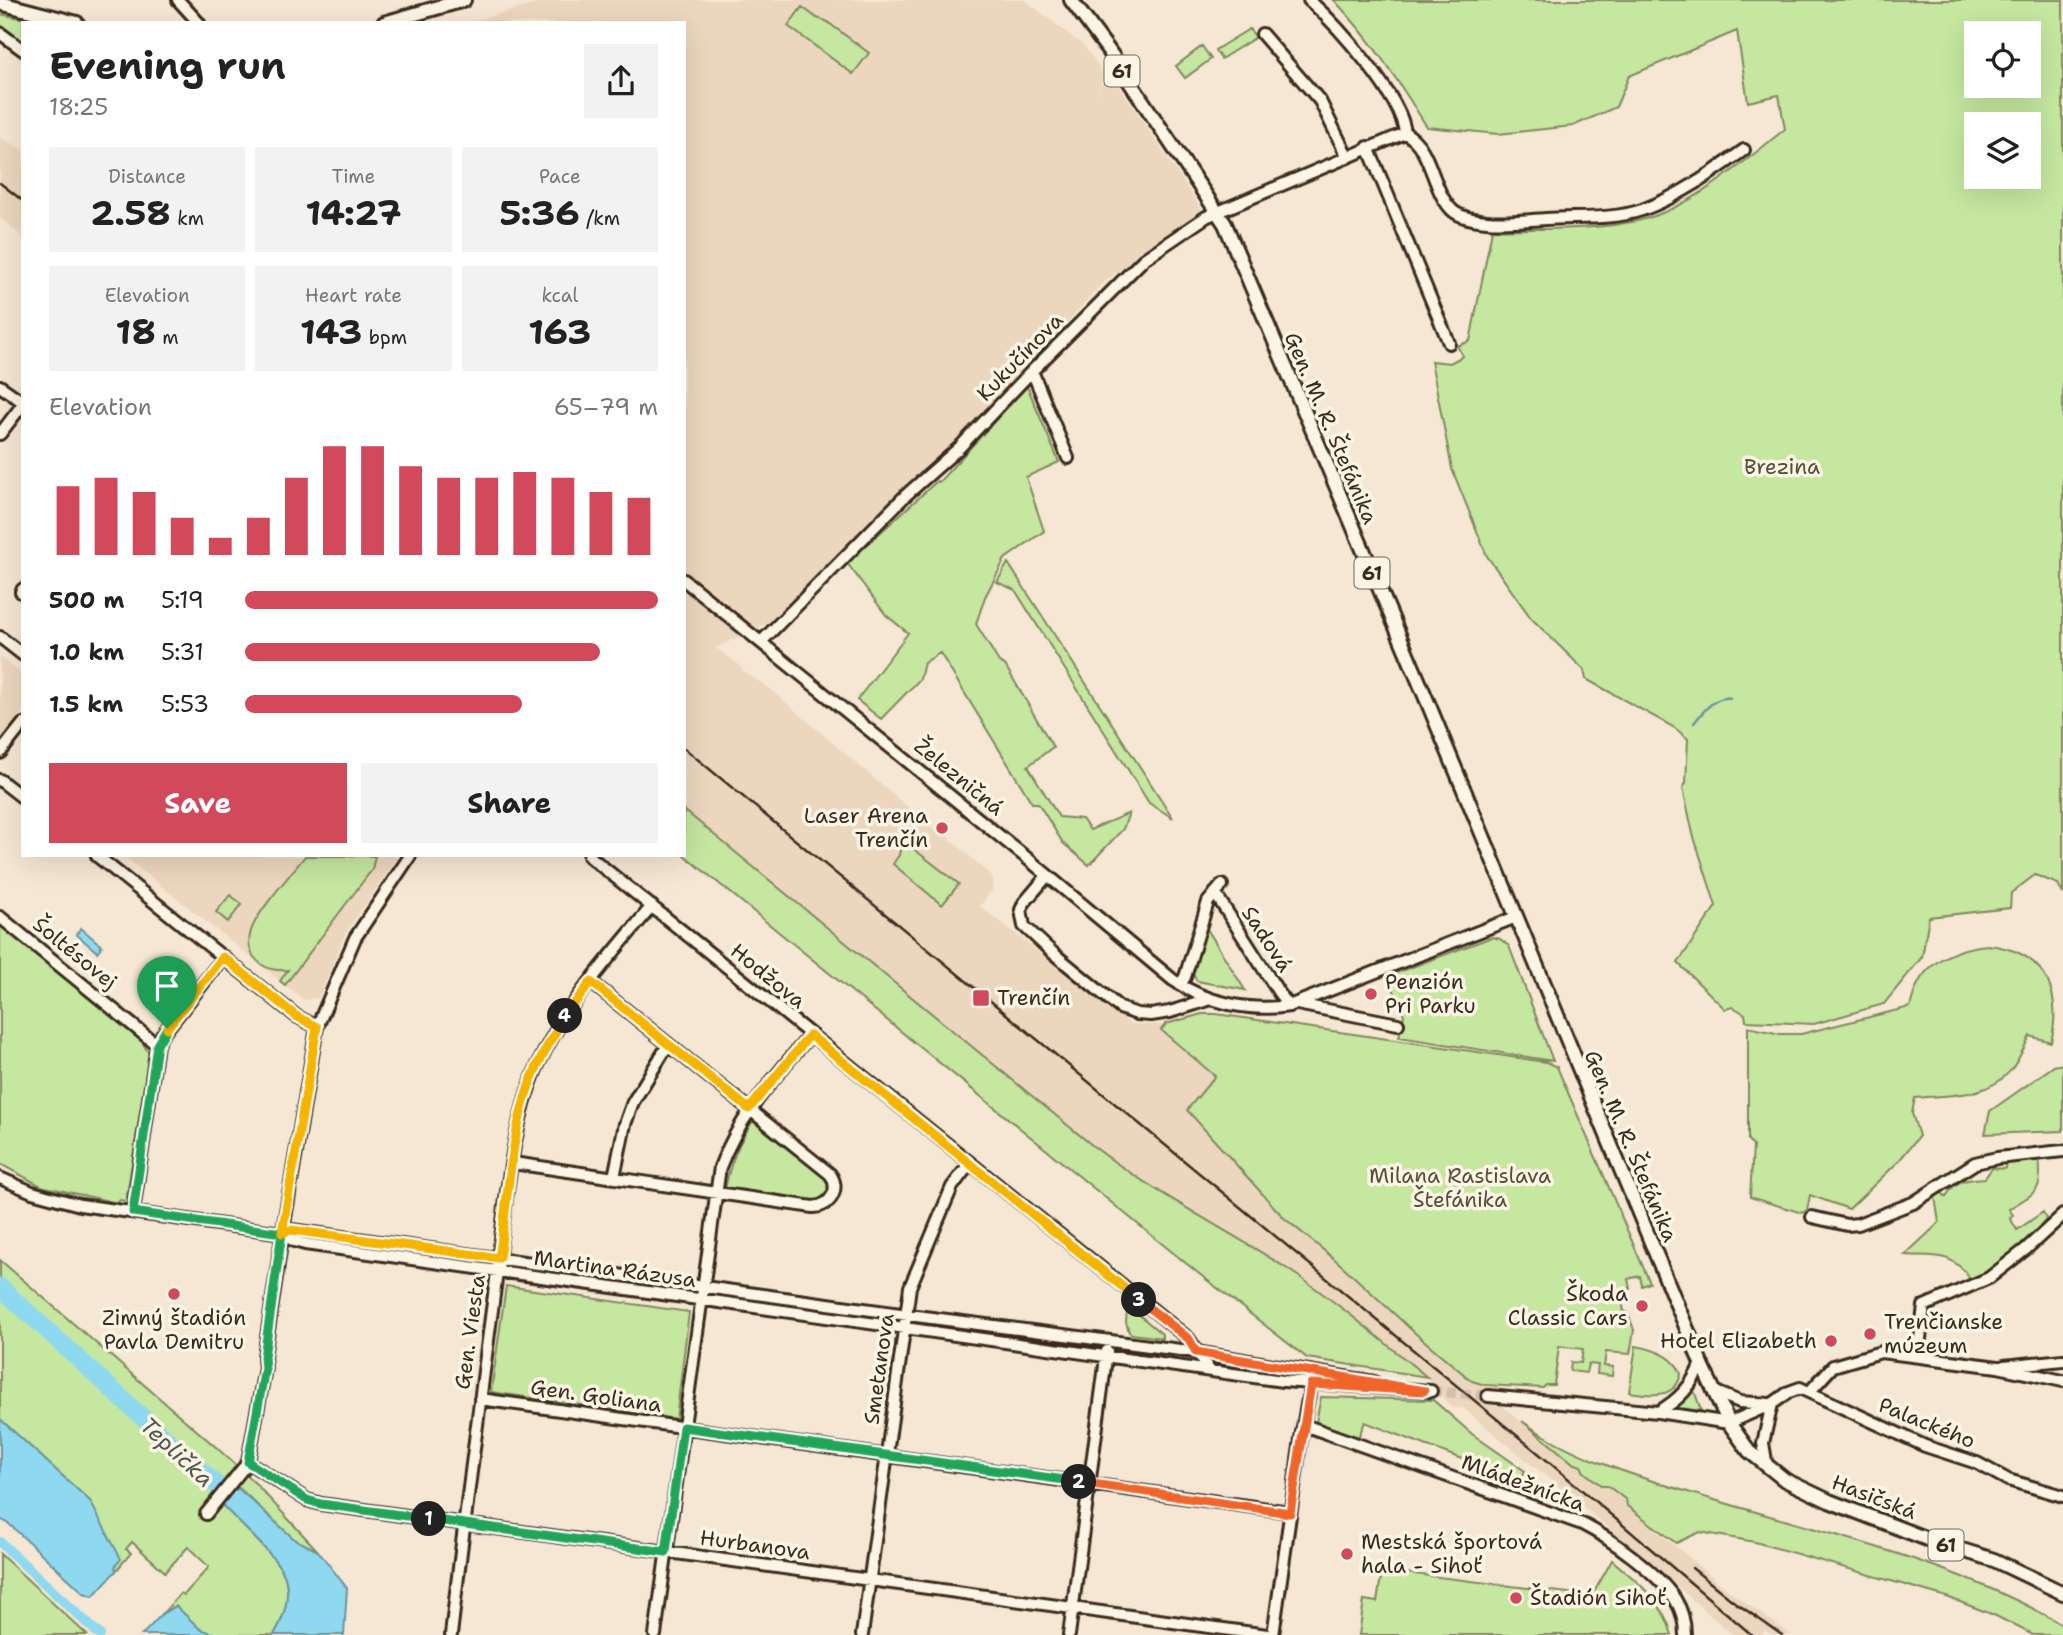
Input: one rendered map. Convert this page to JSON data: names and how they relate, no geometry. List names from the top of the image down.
{
  "streets": {
    "main road": ["61", "Gen. M. R. Štefánika", "Hasičská"],
    "street": [
      "Kukučínova",
      "Železničná",
      "Sadová",
      "Šoltésovej",
      "Hodžova",
      "Martina Rázusa",
      "Gen. Viesta",
      "Smetanova",
      "Gen. Goliana",
      "Palackého",
      "Mládežnícka",
      "Hurbanova"
    ]
  },
  "crossings": [
    ["61", "Kukučínova"],
    ["61", "Gen. M. R. Štefánika"],
    ["61", "Palackého"],
    ["61", "Hasičská"],
    ["Kukučínova", "Gen. M. R. Štefánika"],
    ["Kukučínova", "Železničná"],
    ["Železničná", "Sadová"],
    ["Hodžova", "Martina Rázusa"],
    ["Hodžova", "Gen. Viesta"],
    ["Hodžova", "Smetanova"],
    ["Martina Rázusa", "Gen. Viesta"],
    ["Martina Rázusa", "Smetanova"],
    ["Gen. Viesta", "Gen. Goliana"],
    ["Gen. Viesta", "Hurbanova"],
    ["Smetanova", "Gen. Goliana"],
    ["Smetanova", "Hurbanova"],
    ["Palackého", "Hasičská"]
  ],
  "water": ["Teplička"],
  "parks": ["Brezina", "Milana Rastislava Štefánika"],
  "places": {
    "other": [
      "Laser Arena Trenčín",
      "Penzión Pri Parku",
      "Zimný štadión Pavla Demitru",
      "Škoda Classic Cars",
      "Trenčianske múzeum",
      "Hotel Elizabeth",
      "Mestská športová hala - Sihoť",
      "Štadión Sihoť"
    ],
    "transit": ["Trenčín"]
  },
  "page": {
    "heading": ["Evening run", "18:25"],
    "stats": [
      ["Distance", "2.58 km"],
      ["Time", "14:27"],
      ["Pace", "5:36 /km"],
      ["Elevation", "18 m"],
      ["Heart rate", "143 bpm"],
      ["kcal", "163"]
    ],
    "chart": ["Elevation", "65–79 m"],
    "list": [
      {
        "name": "500 m",
        "note": "5:19"
      },
      {
        "name": "1.0 km",
        "note": "5:31"
      },
      {
        "name": "1.5 km",
        "note": "5:53"
      }
    ],
    "buttons": ["Save", "Share"],
    "pins": [
      "4",
      "3",
      "2",
      "1"
    ]
  }
}
